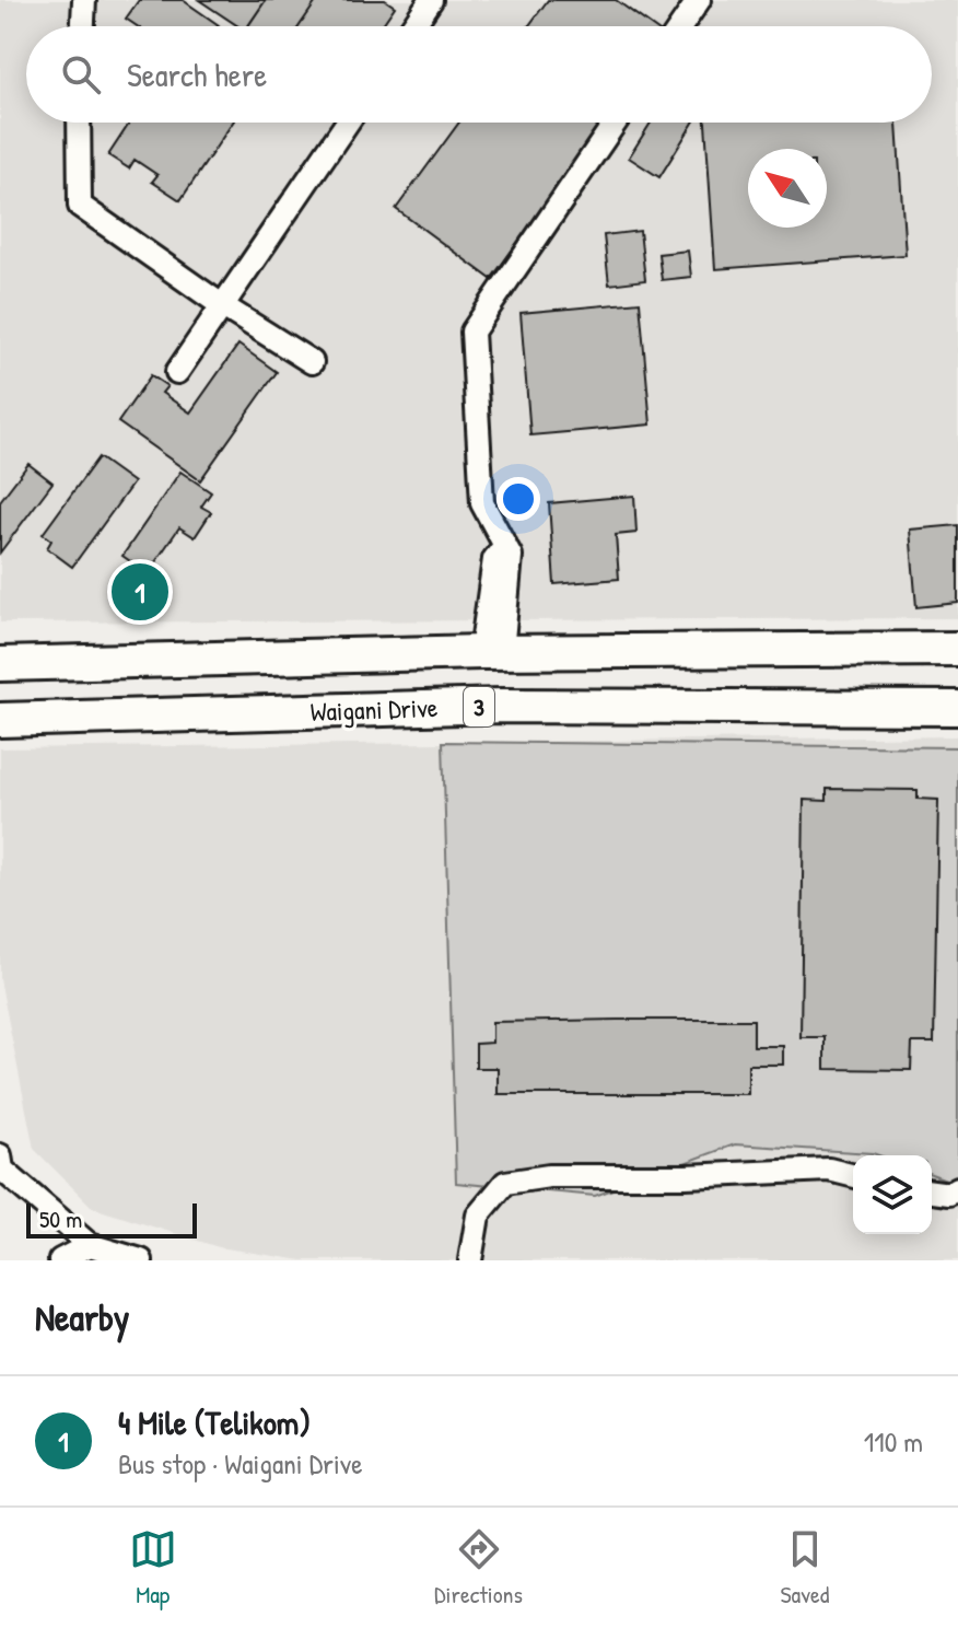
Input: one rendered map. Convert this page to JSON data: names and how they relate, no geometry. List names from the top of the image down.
{
  "streets": {
    "highway": ["3", "Waigani Drive"]
  },
  "scale_bar": "50 m",
  "north": "top left",
  "page": {
    "search": "Search here",
    "pins": "1",
    "scale": "50 m",
    "heading": "Nearby",
    "list": [
      {
        "mark": "1",
        "name": "4 Mile (Telikom)",
        "note": "Bus stop · Waigani Drive",
        "value": "110 m"
      }
    ],
    "nav": ["Map", "Directions", "Saved"]
  }
}
